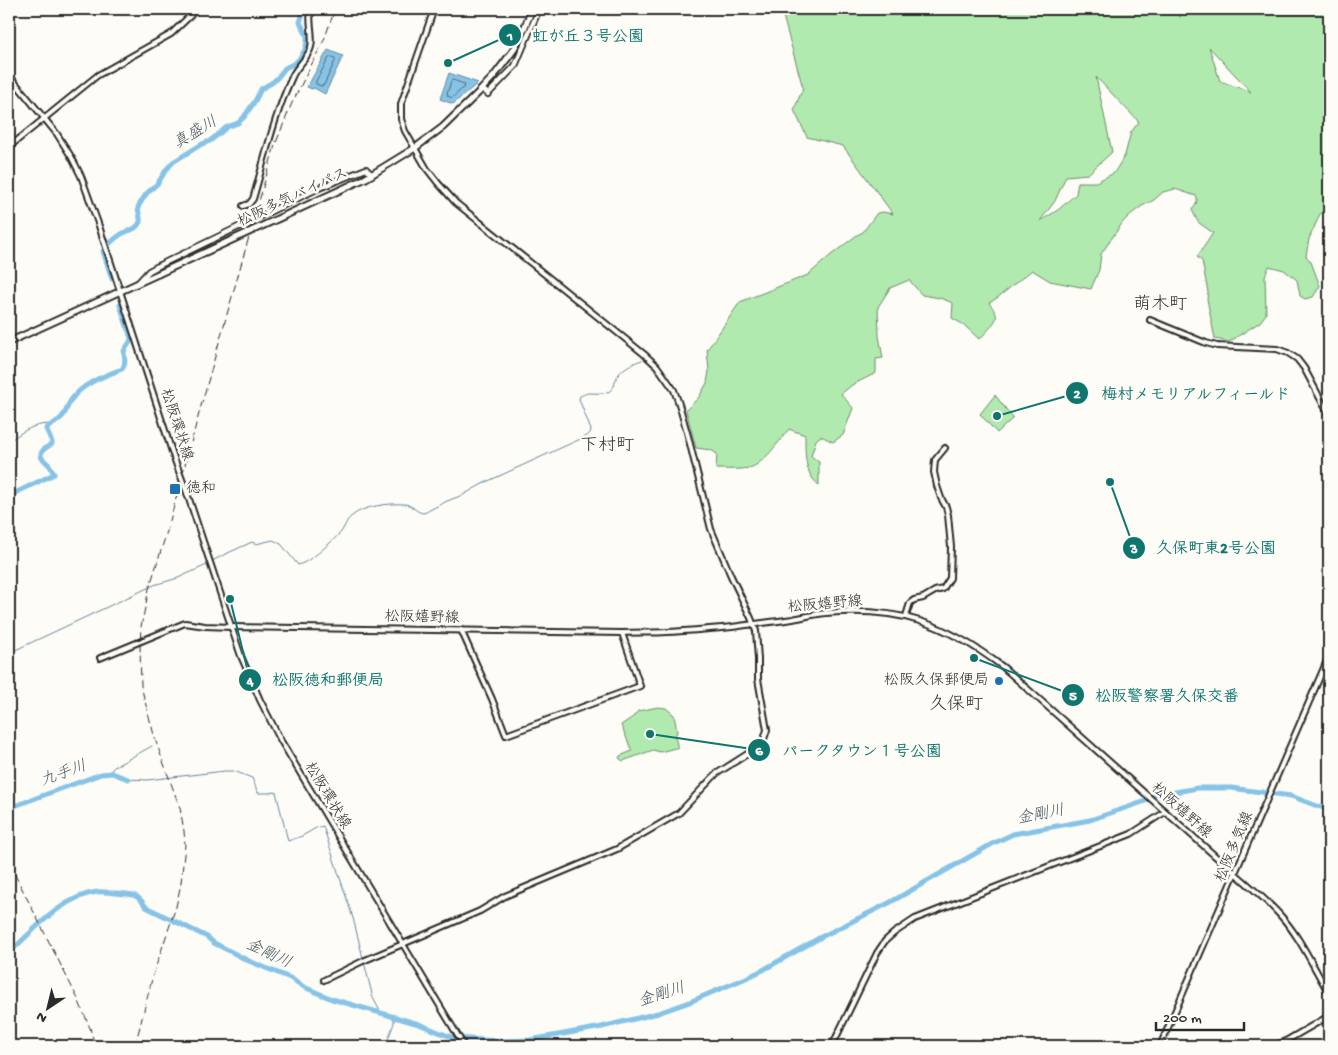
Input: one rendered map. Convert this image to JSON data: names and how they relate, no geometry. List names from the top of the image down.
{
  "streets": {
    "highway": ["松阪多気バイパス"],
    "street": ["松阪環状線", "松阪嬉野線", "松阪多気線"]
  },
  "crossings": [
    ["松阪多気バイパス", "松阪環状線"],
    ["松阪環状線", "松阪嬉野線"],
    ["松阪嬉野線", "松阪多気線"]
  ],
  "districts": ["萌木町", "下村町", "久保町"],
  "water": ["真盛川", "九手川", "金剛川"],
  "places": {
    "other": [
      "虹が丘３号公園",
      "梅村メモリアルフィールド",
      "久保町東2号公園",
      "松阪徳和郵便局",
      "松阪警察署久保交番",
      "松阪久保郵便局",
      "パークタウン１号公園"
    ],
    "transit": ["徳和"]
  },
  "scale_bar": "200 m",
  "north": "bottom left"
}
